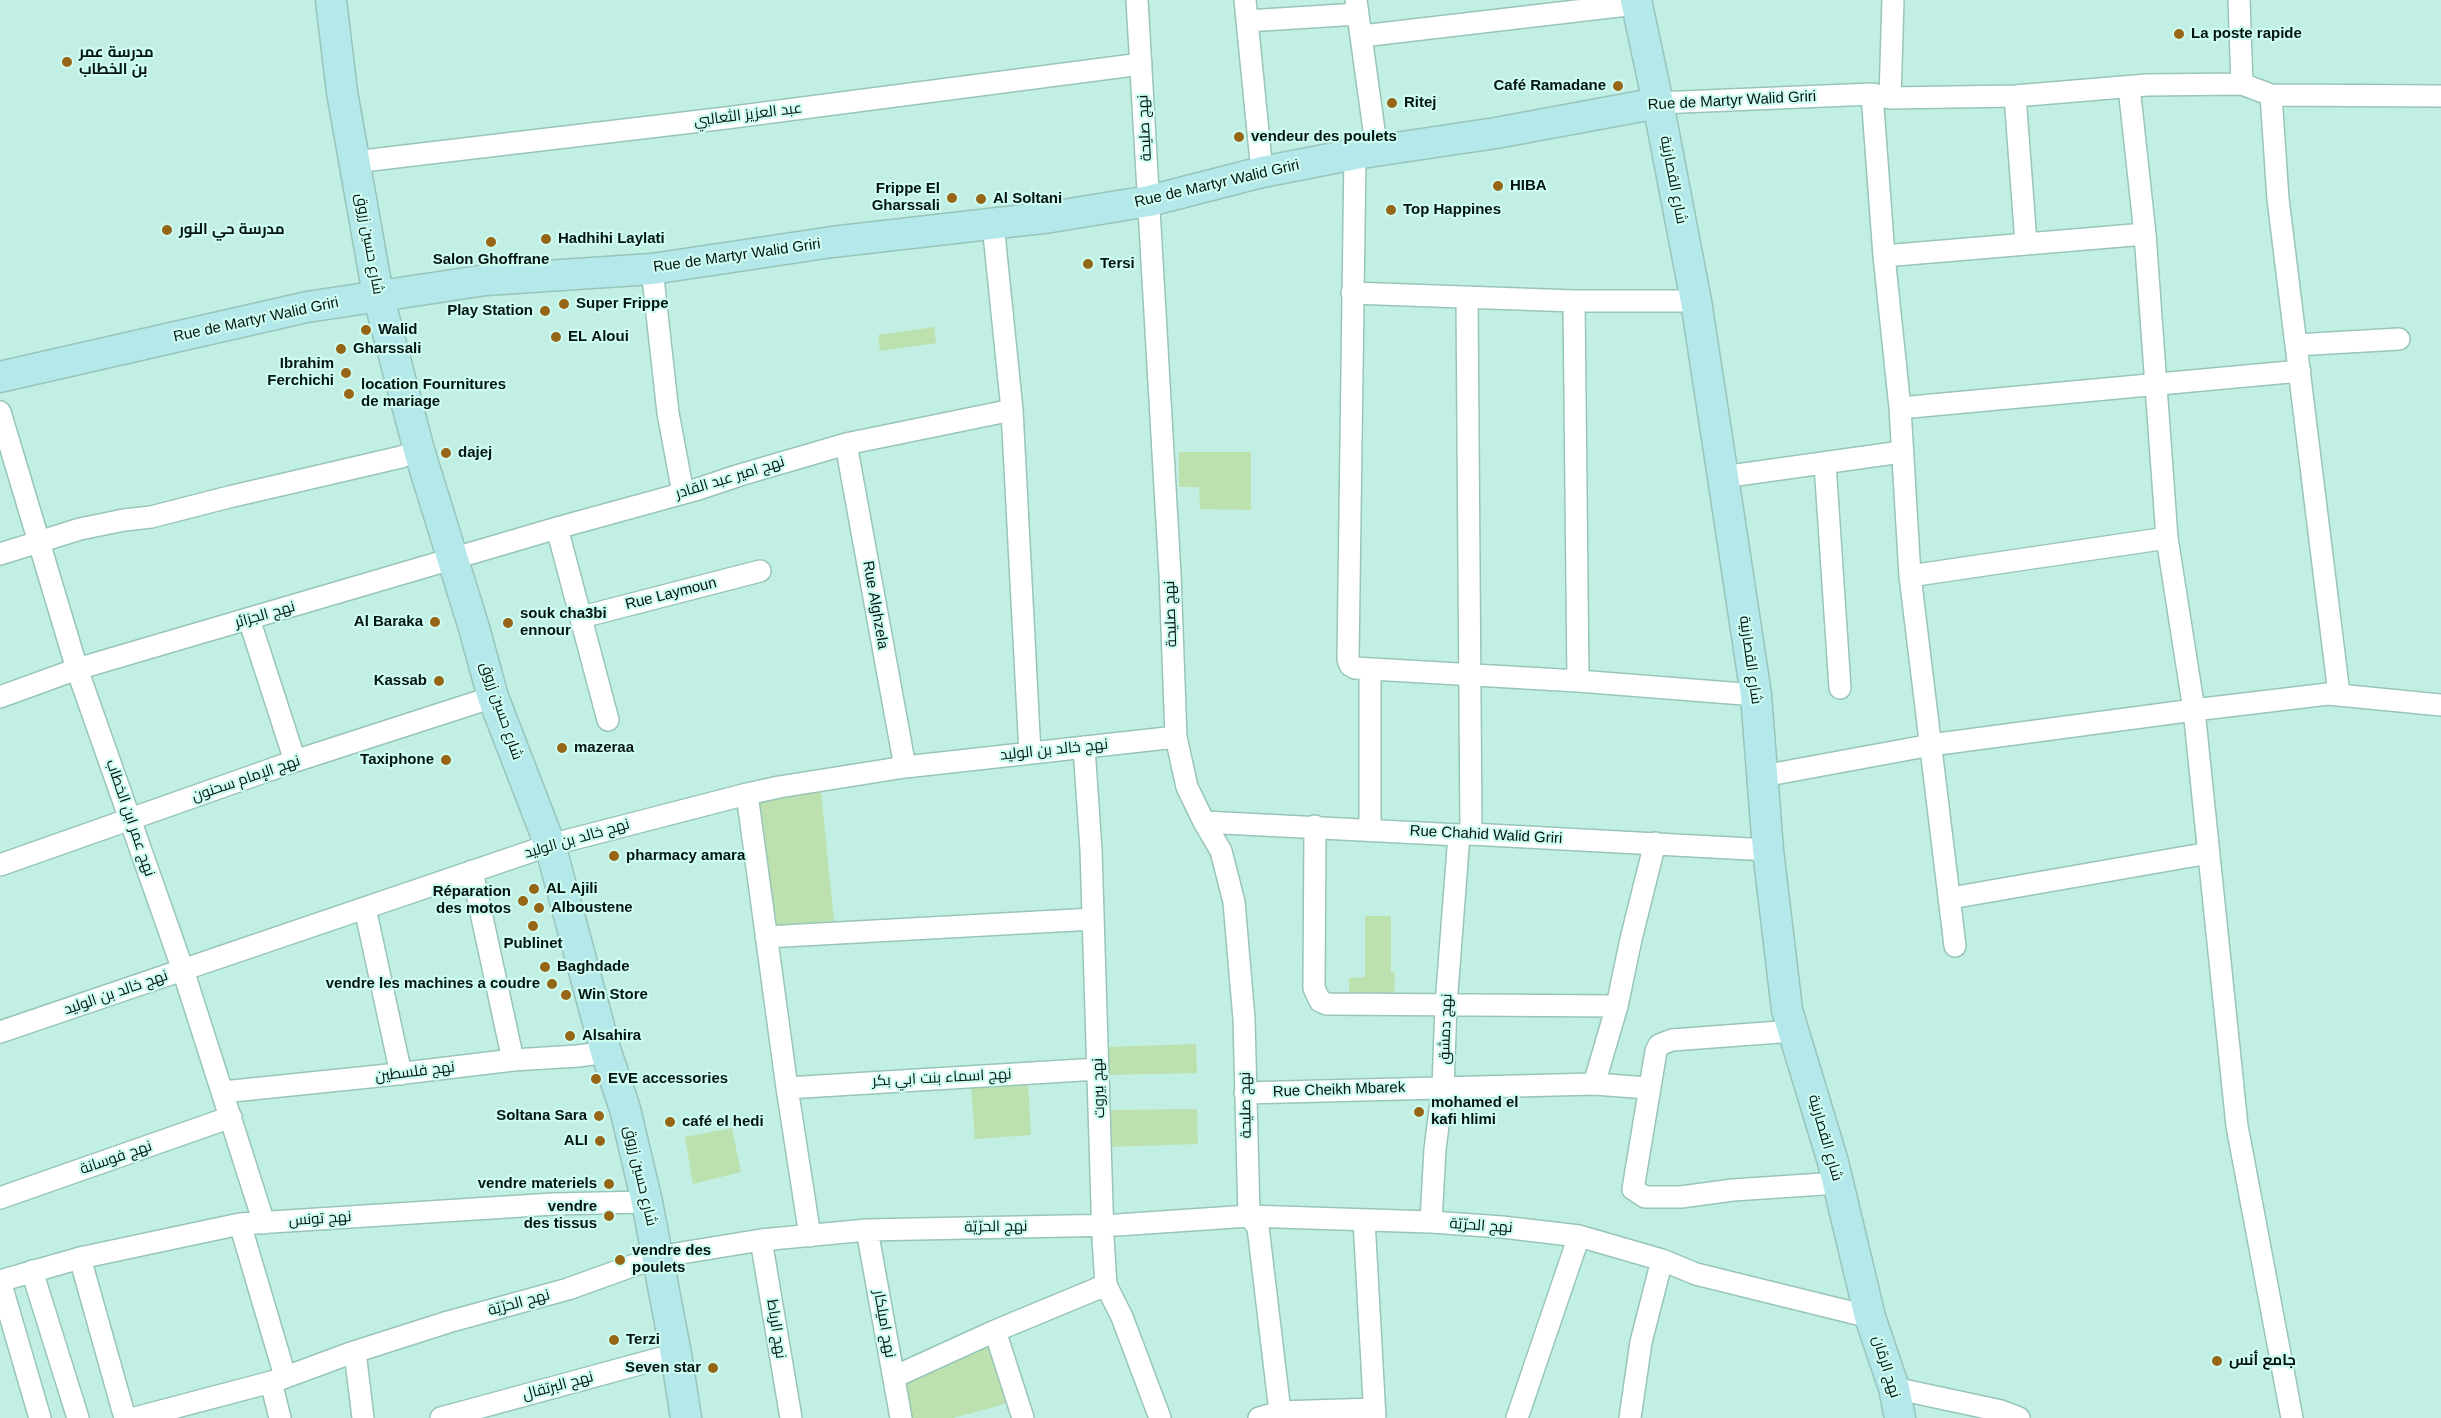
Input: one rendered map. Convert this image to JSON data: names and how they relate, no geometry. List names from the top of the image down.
{
  "streets": {
    "street": [
      "Rue de Martyr Walid Griri",
      "عبد العزيز الثعالبي",
      "نهج صليحة",
      "شارع القصارنية",
      "شارع حسين زروق",
      "نهج امير عبد القادر",
      "Rue Laymoun",
      "Rue Alghzela",
      "نهج الجزائر",
      "نهج خالد بن الوليد",
      "نهج الإمام سحنون",
      "نهج عمر ابن الخطاب",
      "Rue Chahid Walid Griri",
      "نهج دمشق",
      "نهج فلسطين",
      "نهج اسماء بنت ابي بكر",
      "نهج بيروت",
      "Rue Cheikh Mbarek",
      "نهج فوسانة",
      "نهج تونس",
      "نهج الحرّيّة",
      "نهج اميلكار",
      "نهج الرباط",
      "نهج الرمّان",
      "نهج البرتقال"
    ]
  },
  "crossings": [
    ["Rue de Martyr Walid Griri", "نهج صليحة"],
    ["Rue de Martyr Walid Griri", "شارع القصارنية"],
    ["Rue de Martyr Walid Griri", "شارع حسين زروق"],
    ["عبد العزيز الثعالبي", "نهج صليحة"],
    ["عبد العزيز الثعالبي", "شارع حسين زروق"],
    ["نهج صليحة", "نهج خالد بن الوليد"],
    ["نهج صليحة", "Rue Chahid Walid Griri"],
    ["نهج صليحة", "Rue Cheikh Mbarek"],
    ["نهج صليحة", "نهج الحرّيّة"],
    ["شارع القصارنية", "Rue Chahid Walid Griri"],
    ["شارع القصارنية", "نهج الحرّيّة"],
    ["شارع القصارنية", "نهج الرمّان"],
    ["شارع حسين زروق", "نهج امير عبد القادر"],
    ["شارع حسين زروق", "نهج الجزائر"],
    ["شارع حسين زروق", "نهج خالد بن الوليد"],
    ["شارع حسين زروق", "نهج الإمام سحنون"],
    ["شارع حسين زروق", "نهج فلسطين"],
    ["شارع حسين زروق", "نهج تونس"],
    ["شارع حسين زروق", "نهج الحرّيّة"],
    ["شارع حسين زروق", "نهج البرتقال"],
    ["نهج امير عبد القادر", "Rue Alghzela"],
    ["نهج امير عبد القادر", "نهج الجزائر"],
    ["Rue Alghzela", "نهج خالد بن الوليد"],
    ["نهج الجزائر", "نهج عمر ابن الخطاب"],
    ["نهج خالد بن الوليد", "نهج عمر ابن الخطاب"],
    ["نهج خالد بن الوليد", "نهج بيروت"],
    ["نهج الإمام سحنون", "نهج عمر ابن الخطاب"],
    ["نهج عمر ابن الخطاب", "نهج فلسطين"],
    ["نهج عمر ابن الخطاب", "نهج فوسانة"],
    ["نهج عمر ابن الخطاب", "نهج تونس"],
    ["Rue Chahid Walid Griri", "نهج دمشق"],
    ["نهج دمشق", "Rue Cheikh Mbarek"],
    ["نهج دمشق", "نهج الحرّيّة"],
    ["نهج اسماء بنت ابي بكر", "نهج بيروت"],
    ["نهج بيروت", "نهج الحرّيّة"],
    ["نهج الحرّيّة", "نهج اميلكار"],
    ["نهج الحرّيّة", "نهج الرباط"],
    ["نهج الحرّيّة", "نهج الرمّان"]
  ],
  "places": [
    "La poste rapide",
    "مدرسة عمر بن الخطاب",
    "Café Ramadane",
    "Ritej",
    "vendeur des poulets",
    "HIBA",
    "Frippe El Gharssali",
    "Al Soltani",
    "Top Happines",
    "مدرسة حي النور",
    "Hadhihi Laylati",
    "Salon Ghoffrane",
    "Tersi",
    "Super Frippe",
    "Play Station",
    "Walid",
    "EL Aloui",
    "Gharssali",
    "Ibrahim Ferchichi",
    "location Fournitures de mariage",
    "dajej",
    "Al Baraka",
    "souk cha3bi ennour",
    "Kassab",
    "mazeraa",
    "Taxiphone",
    "pharmacy amara",
    "AL Ajili",
    "Réparation des motos",
    "Alboustene",
    "Publinet",
    "Baghdade",
    "vendre les machines a coudre",
    "Win Store",
    "Alsahira",
    "EVE accessories",
    "mohamed el kafi hlimi",
    "Soltana Sara",
    "café el hedi",
    "ALI",
    "vendre materiels",
    "vendre des tissus",
    "vendre des poulets",
    "Terzi",
    "جامع أنس",
    "Seven star"
  ]
}
